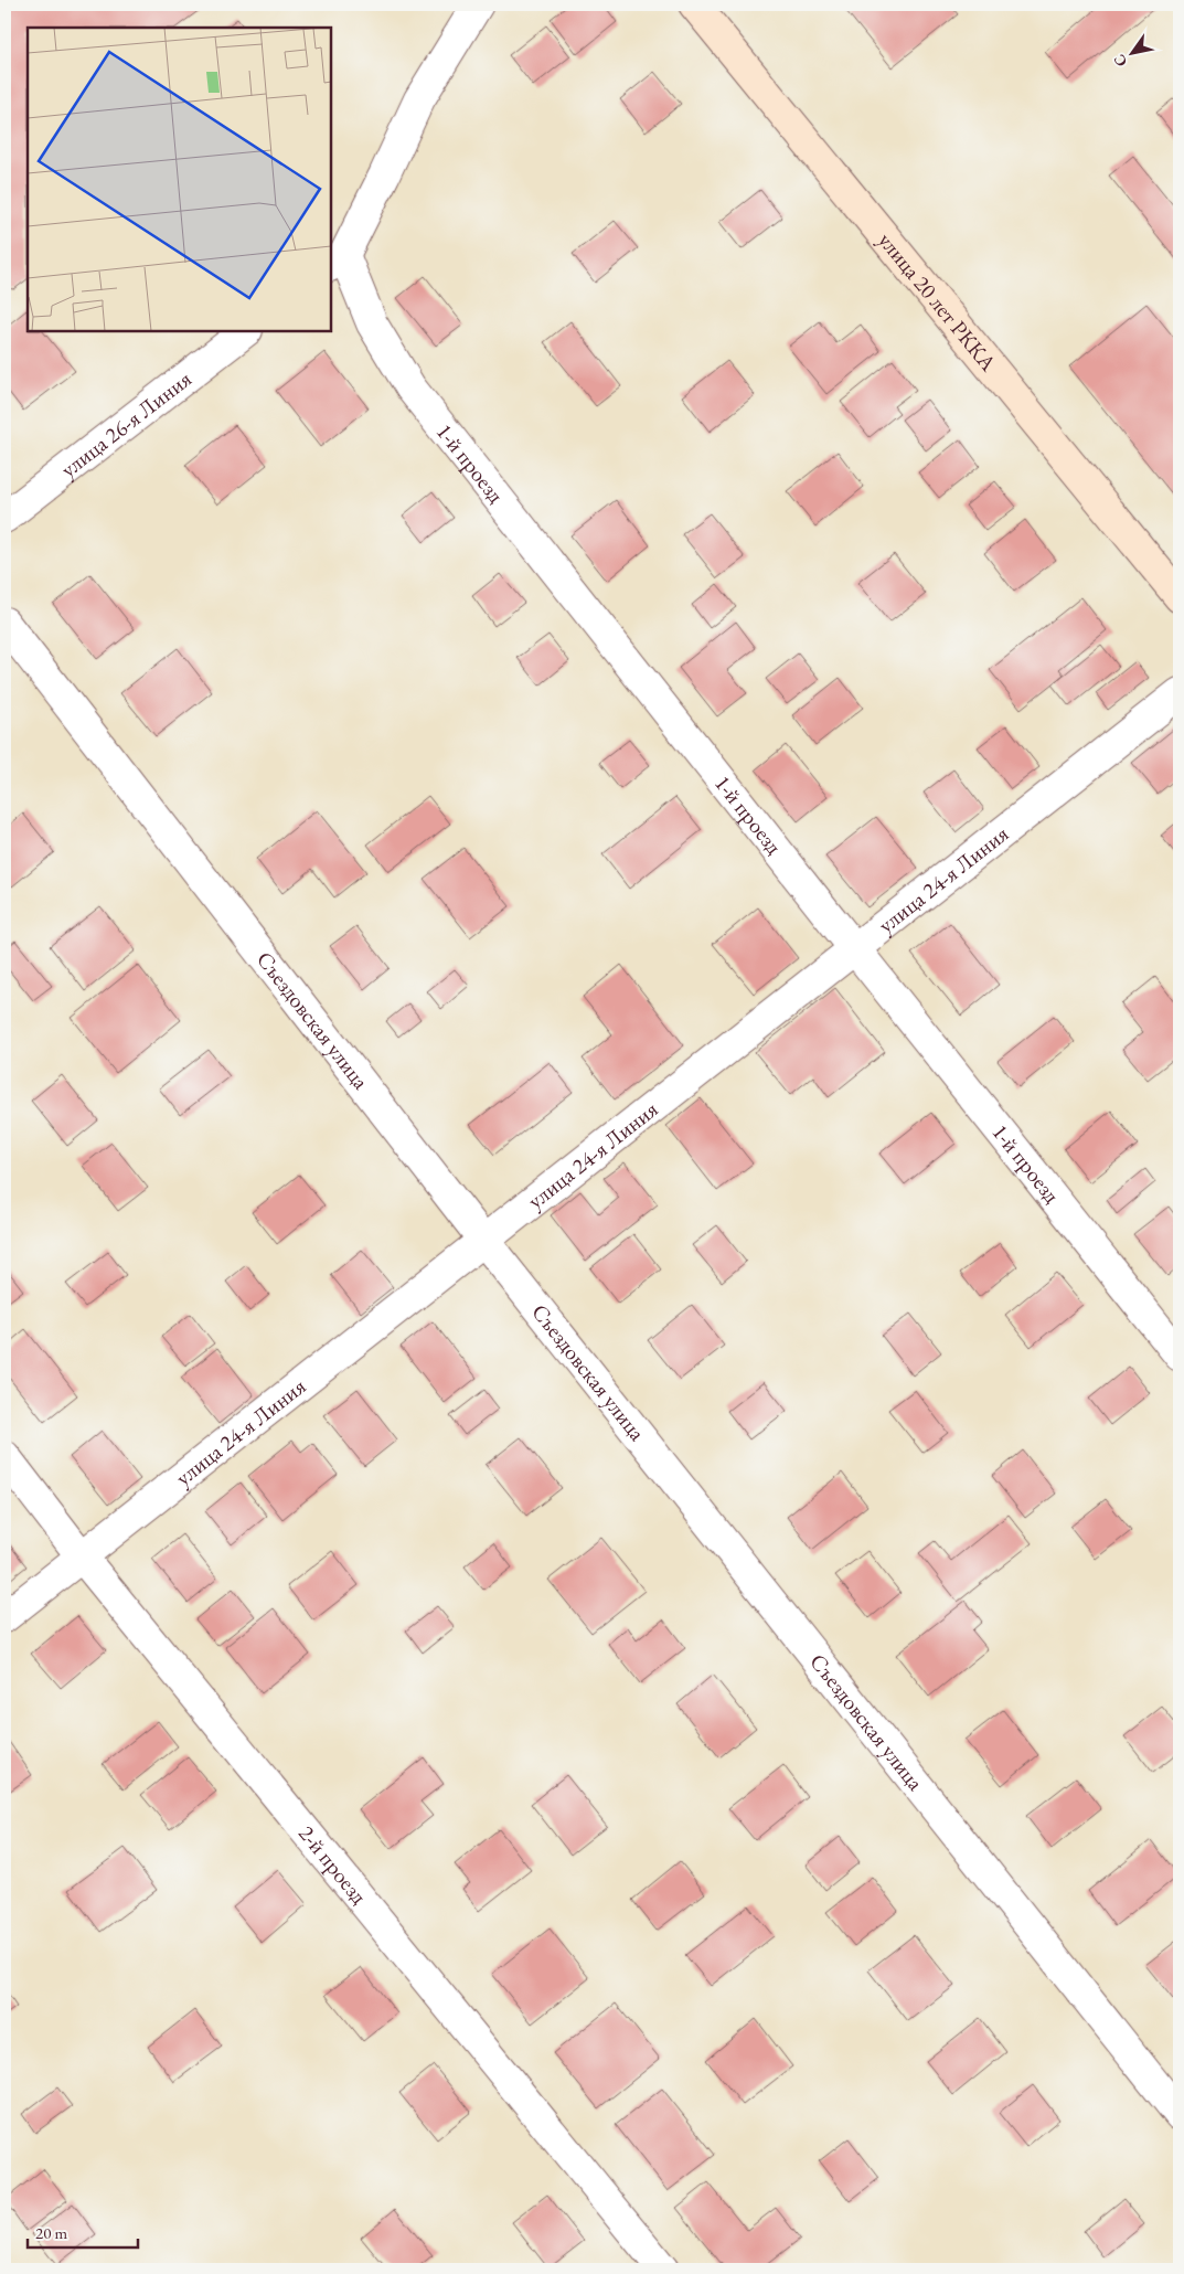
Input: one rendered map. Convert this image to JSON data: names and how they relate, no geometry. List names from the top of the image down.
{
  "streets": {
    "main road": ["улица 20 лет РККА"],
    "street": [
      "улица 26-я Линия",
      "1-й проезд",
      "улица 24-я Линия",
      "Съездовская улица",
      "2-й проезд"
    ]
  },
  "crossings": [
    ["1-й проезд", "улица 24-я Линия"],
    ["улица 24-я Линия", "Съездовская улица"],
    ["улица 24-я Линия", "2-й проезд"]
  ],
  "scale_bar": "20 m",
  "north": "bottom left"
}
